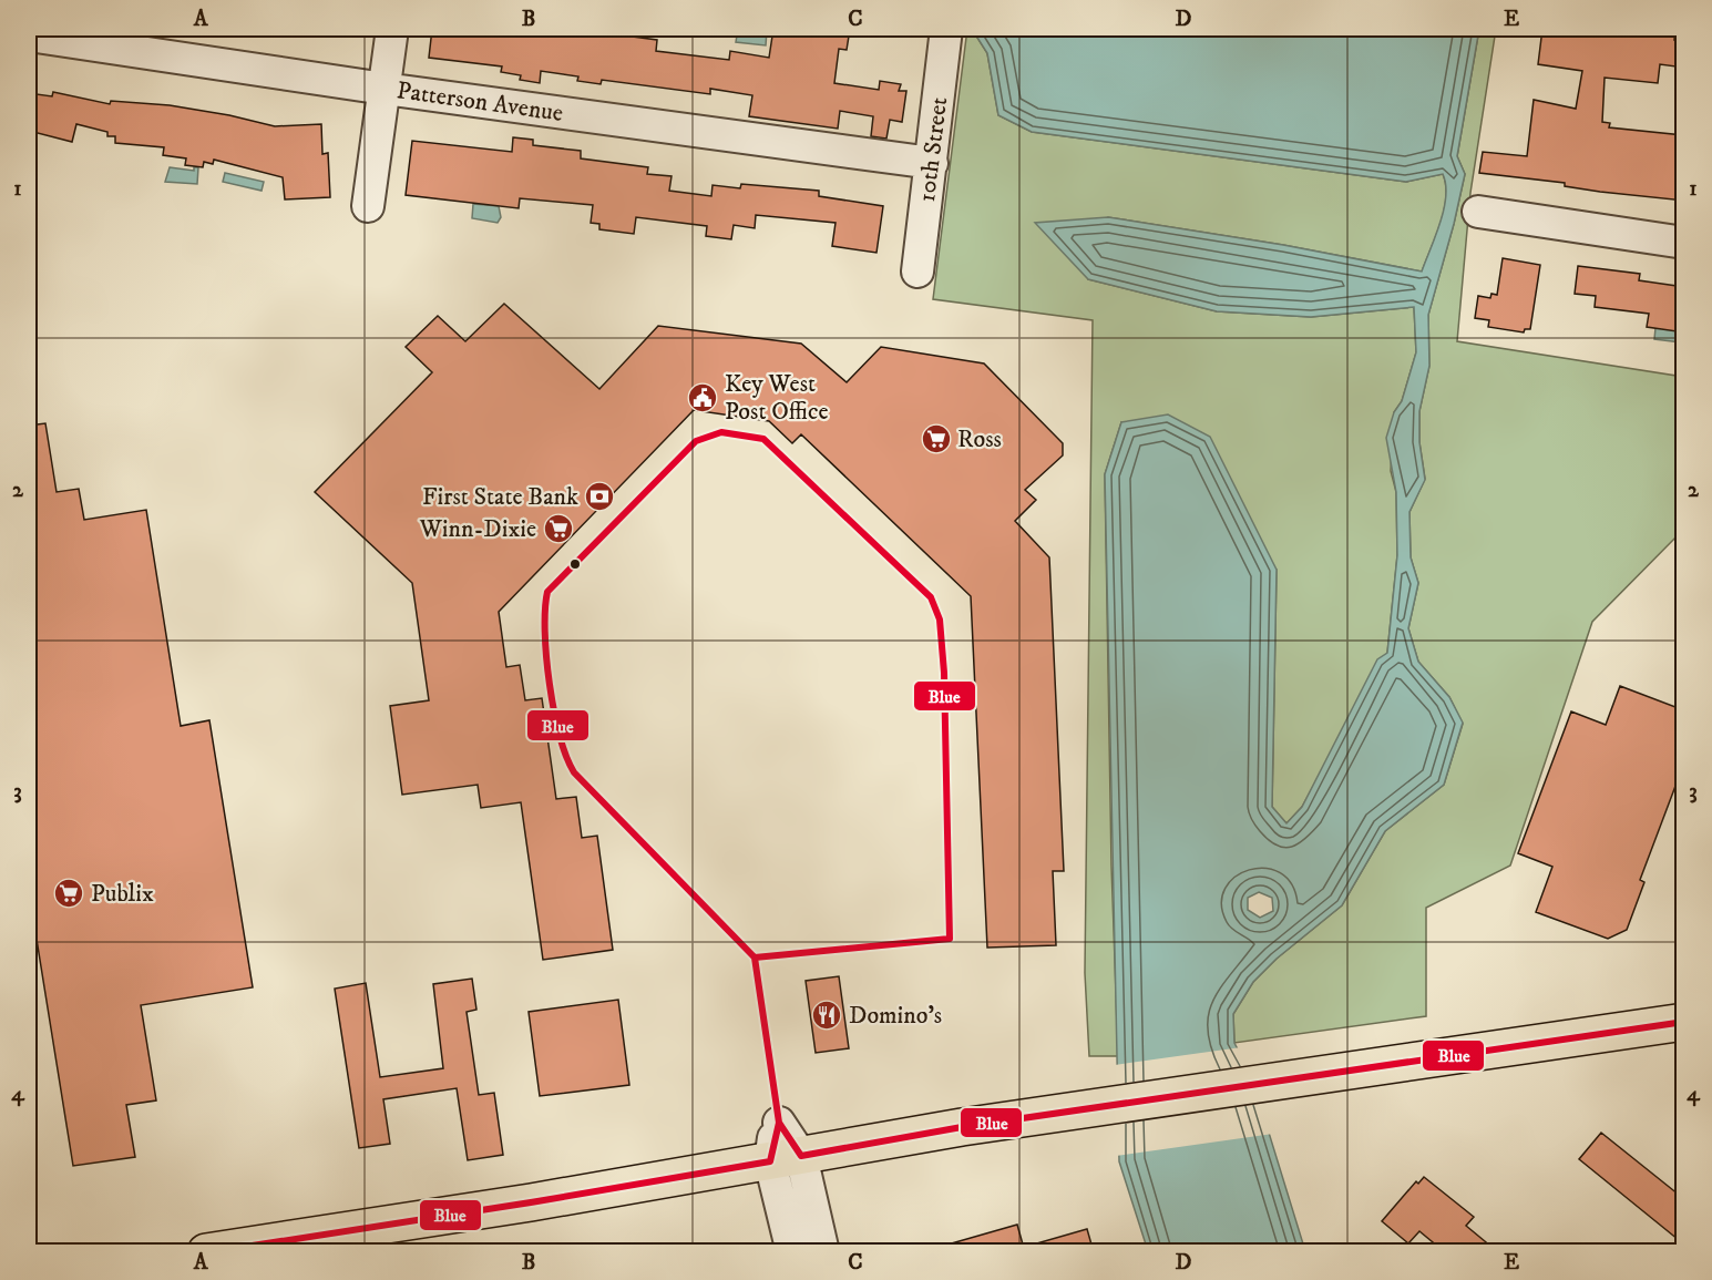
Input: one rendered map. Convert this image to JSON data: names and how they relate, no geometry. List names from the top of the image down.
{
  "streets": {
    "street": ["Patterson Avenue", "10th Street"]
  },
  "crossings": [
    ["Patterson Avenue", "10th Street"]
  ],
  "places": {
    "public building": ["Key West Post Office"],
    "supermarket": ["Ross", "Winn-Dixie", "Publix"],
    "bank": ["First State Bank"],
    "restaurant": ["Domino's"]
  },
  "lines": ["transit line Blue"],
  "grid": {
    "columns": [
      "A",
      "B",
      "C",
      "D",
      "E"
    ],
    "rows": [
      "1",
      "2",
      "3",
      "4"
    ]
  }
}
